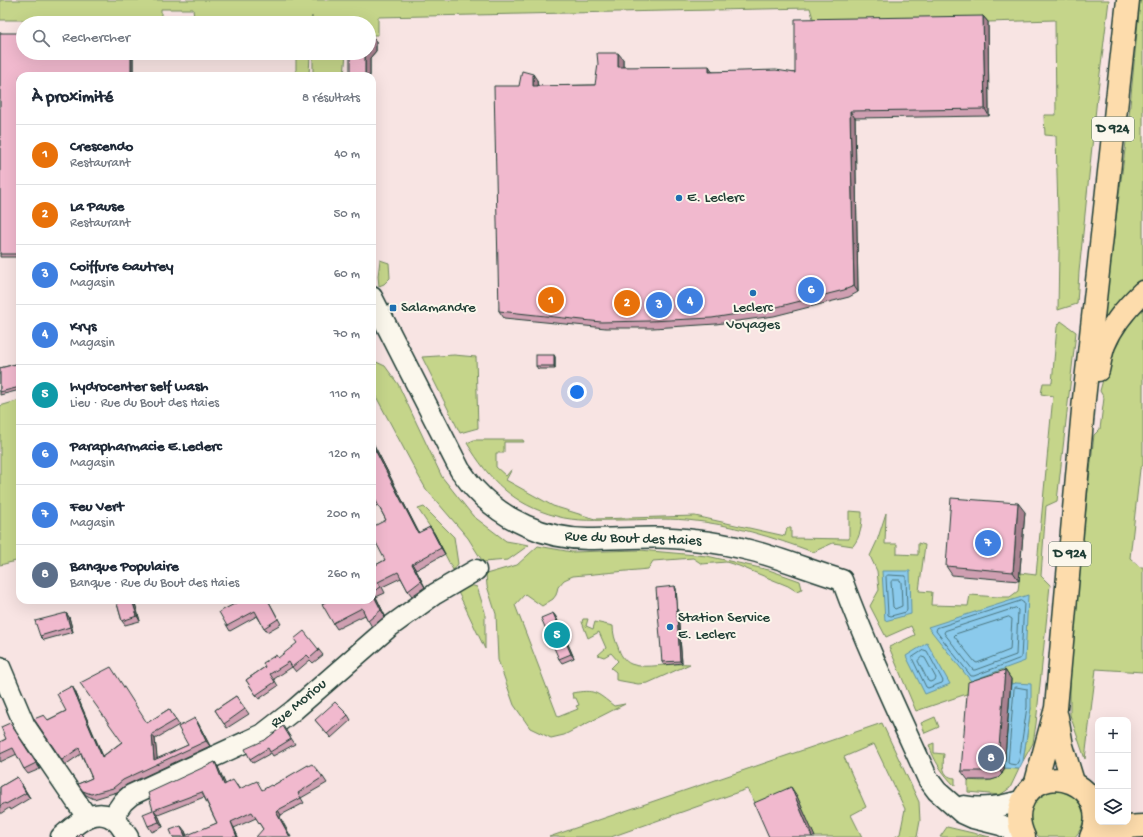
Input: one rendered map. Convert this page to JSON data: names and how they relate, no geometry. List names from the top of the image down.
{
  "streets": {
    "main road": ["D 924"],
    "street": ["Rue du Bout des Haies", "Rue Moriou"]
  },
  "crossings": [
    ["D 924", "Rue du Bout des Haies"]
  ],
  "places": {
    "other": ["E. Leclerc", "Leclerc Voyages", "Station Service E. Leclerc"],
    "transit": ["Salamandre"]
  },
  "page": {
    "search": "Rechercher",
    "heading": ["À proximité", "8 résultats"],
    "list": [
      {
        "mark": "1",
        "name": "Crescendo",
        "note": "Restaurant",
        "value": "40 m"
      },
      {
        "mark": "2",
        "name": "La Pause",
        "note": "Restaurant",
        "value": "50 m"
      },
      {
        "mark": "3",
        "name": "Coiffure Gautrey",
        "note": "Magasin",
        "value": "60 m"
      },
      {
        "mark": "4",
        "name": "Krys",
        "note": "Magasin",
        "value": "70 m"
      },
      {
        "mark": "5",
        "name": "hydrocenter self wash",
        "note": "Lieu · Rue du Bout des Haies",
        "value": "110 m"
      },
      {
        "mark": "6",
        "name": "Parapharmacie E.Leclerc",
        "note": "Magasin",
        "value": "120 m"
      },
      {
        "mark": "7",
        "name": "Feu Vert",
        "note": "Magasin",
        "value": "200 m"
      },
      {
        "mark": "8",
        "name": "Banque Populaire",
        "note": "Banque · Rue du Bout des Haies",
        "value": "260 m"
      }
    ],
    "pins": [
      "6",
      "1",
      "4",
      "2",
      "3",
      "7",
      "5",
      "8"
    ],
    "map_buttons": ["+", "−"]
  }
}
